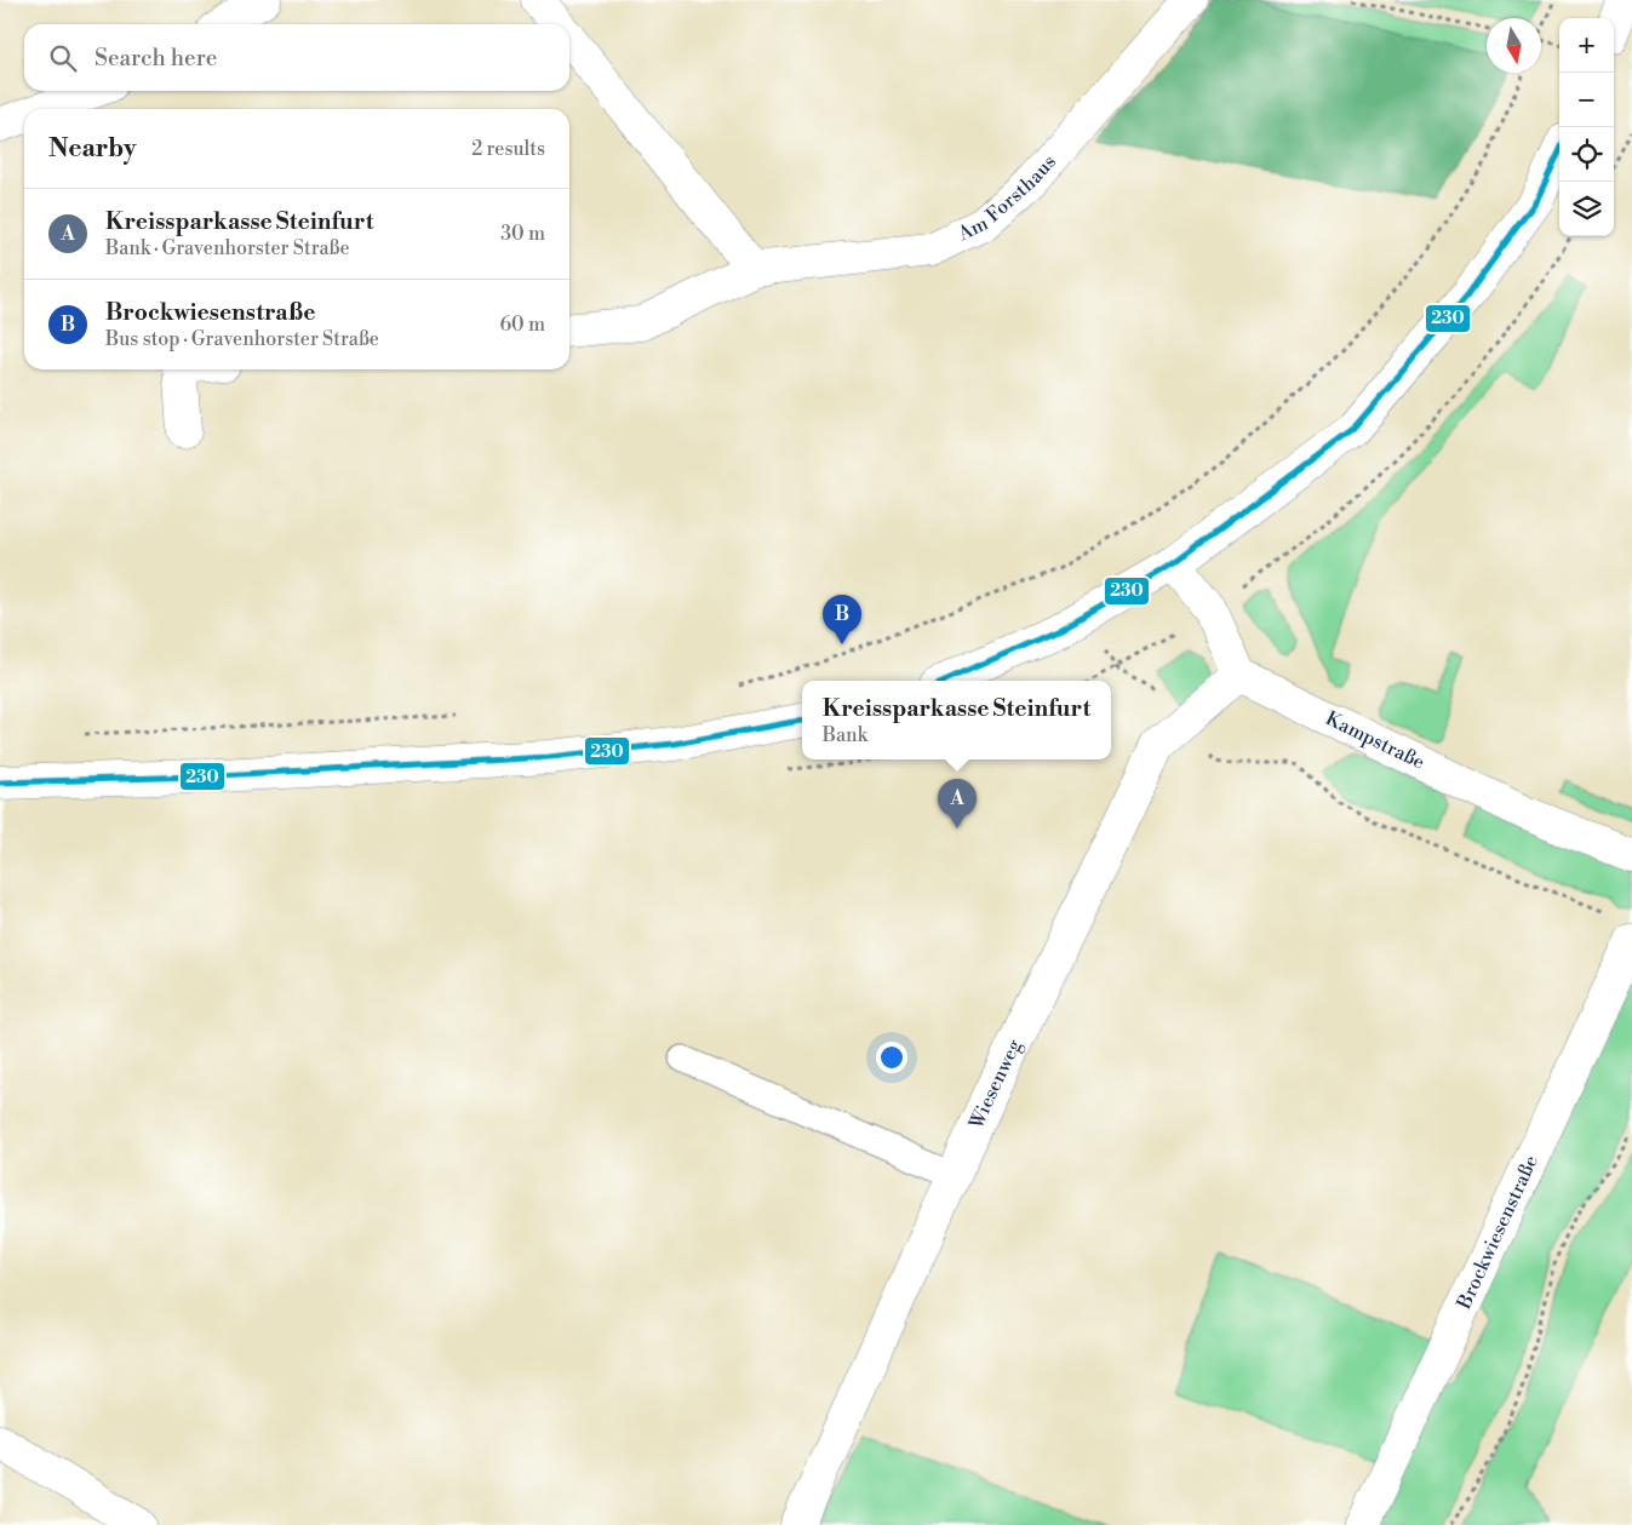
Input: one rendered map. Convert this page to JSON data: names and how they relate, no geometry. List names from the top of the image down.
{
  "streets": {
    "street": [
      "Am Forsthaus",
      "Kampstraße",
      "Wiesenweg",
      "Brockwiesenstraße"
    ]
  },
  "crossings": [
    ["Kampstraße", "Wiesenweg"]
  ],
  "lines": ["transit line 230"],
  "north": "bottom",
  "page": {
    "map_buttons": ["+", "−"],
    "search": "Search here",
    "heading": ["Nearby", "2 results"],
    "list": [
      {
        "mark": "A",
        "name": "Kreissparkasse Steinfurt",
        "note": "Bank · Gravenhorster Straße",
        "value": "30 m"
      },
      {
        "mark": "B",
        "name": "Brockwiesenstraße",
        "note": "Bus stop · Gravenhorster Straße",
        "value": "60 m"
      }
    ],
    "pins": ["B", "A"],
    "popup": ["Kreissparkasse Steinfurt", "Bank"]
  }
}
